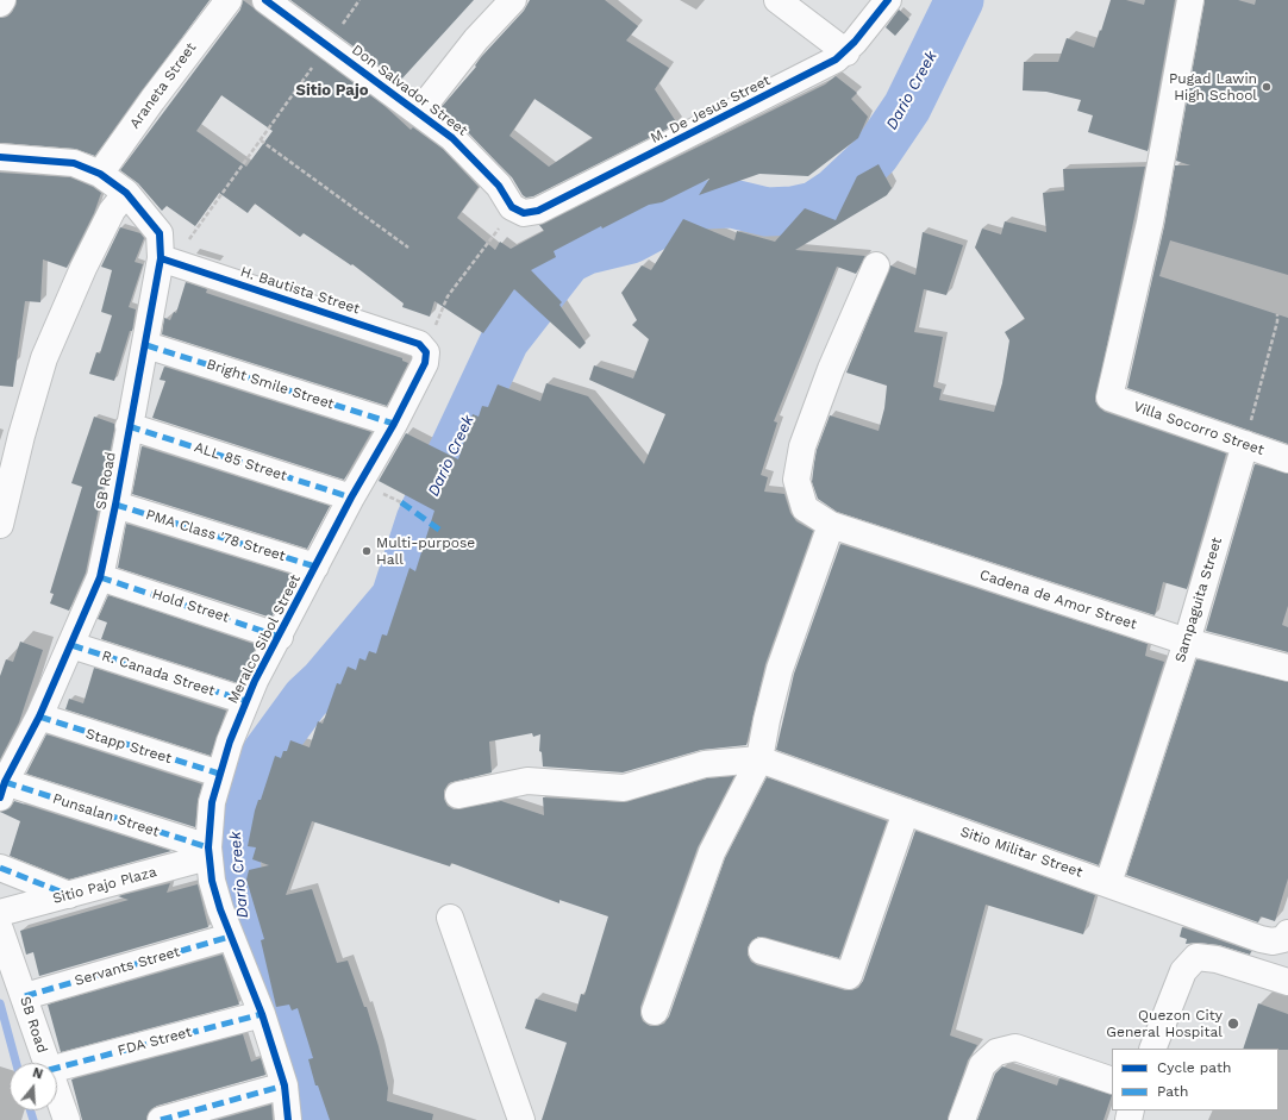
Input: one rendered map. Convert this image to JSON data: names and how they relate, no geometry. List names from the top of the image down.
{
  "streets": {
    "street": [
      "Araneta Street",
      "Don Salvador Street",
      "M. De Jesus Street",
      "H. Bautista Street",
      "Bright Smile Street",
      "Villa Socorro Street",
      "ALL 85 Street",
      "SB Road",
      "PMA Class '78 Street",
      "Cadena de Amor Street",
      "Sampaguita Street",
      "Hold Street",
      "Meralco Sibol Street",
      "R. Canada Street",
      "Stapp Street",
      "Punsalan Street",
      "Sitio Militar Street",
      "Sitio Pajo Plaza",
      "Servants Street",
      "FDA Street"
    ]
  },
  "crossings": [
    ["Araneta Street", "SB Road"],
    ["Don Salvador Street", "M. De Jesus Street"],
    ["H. Bautista Street", "SB Road"],
    ["H. Bautista Street", "Meralco Sibol Street"],
    ["Bright Smile Street", "SB Road"],
    ["Bright Smile Street", "Meralco Sibol Street"],
    ["Villa Socorro Street", "Sampaguita Street"],
    ["ALL 85 Street", "SB Road"],
    ["ALL 85 Street", "Meralco Sibol Street"],
    ["SB Road", "PMA Class '78 Street"],
    ["SB Road", "Hold Street"],
    ["SB Road", "R. Canada Street"],
    ["SB Road", "Stapp Street"],
    ["SB Road", "Punsalan Street"],
    ["SB Road", "Servants Street"],
    ["PMA Class '78 Street", "Meralco Sibol Street"],
    ["Cadena de Amor Street", "Sampaguita Street"],
    ["Sampaguita Street", "Sitio Militar Street"],
    ["Hold Street", "Meralco Sibol Street"],
    ["Meralco Sibol Street", "R. Canada Street"],
    ["Meralco Sibol Street", "Stapp Street"],
    ["Meralco Sibol Street", "Punsalan Street"],
    ["Meralco Sibol Street", "Sitio Pajo Plaza"],
    ["Meralco Sibol Street", "Servants Street"],
    ["Meralco Sibol Street", "FDA Street"],
    ["Punsalan Street", "Sitio Pajo Plaza"]
  ],
  "districts": ["Sitio Pajo"],
  "water": ["Dario Creek"],
  "places": ["Pugad Lawin High School", "Multi-purpose Hall", "Quezon City General Hospital"],
  "legend": ["Cycle path", "Path"],
  "north": "top"
}
